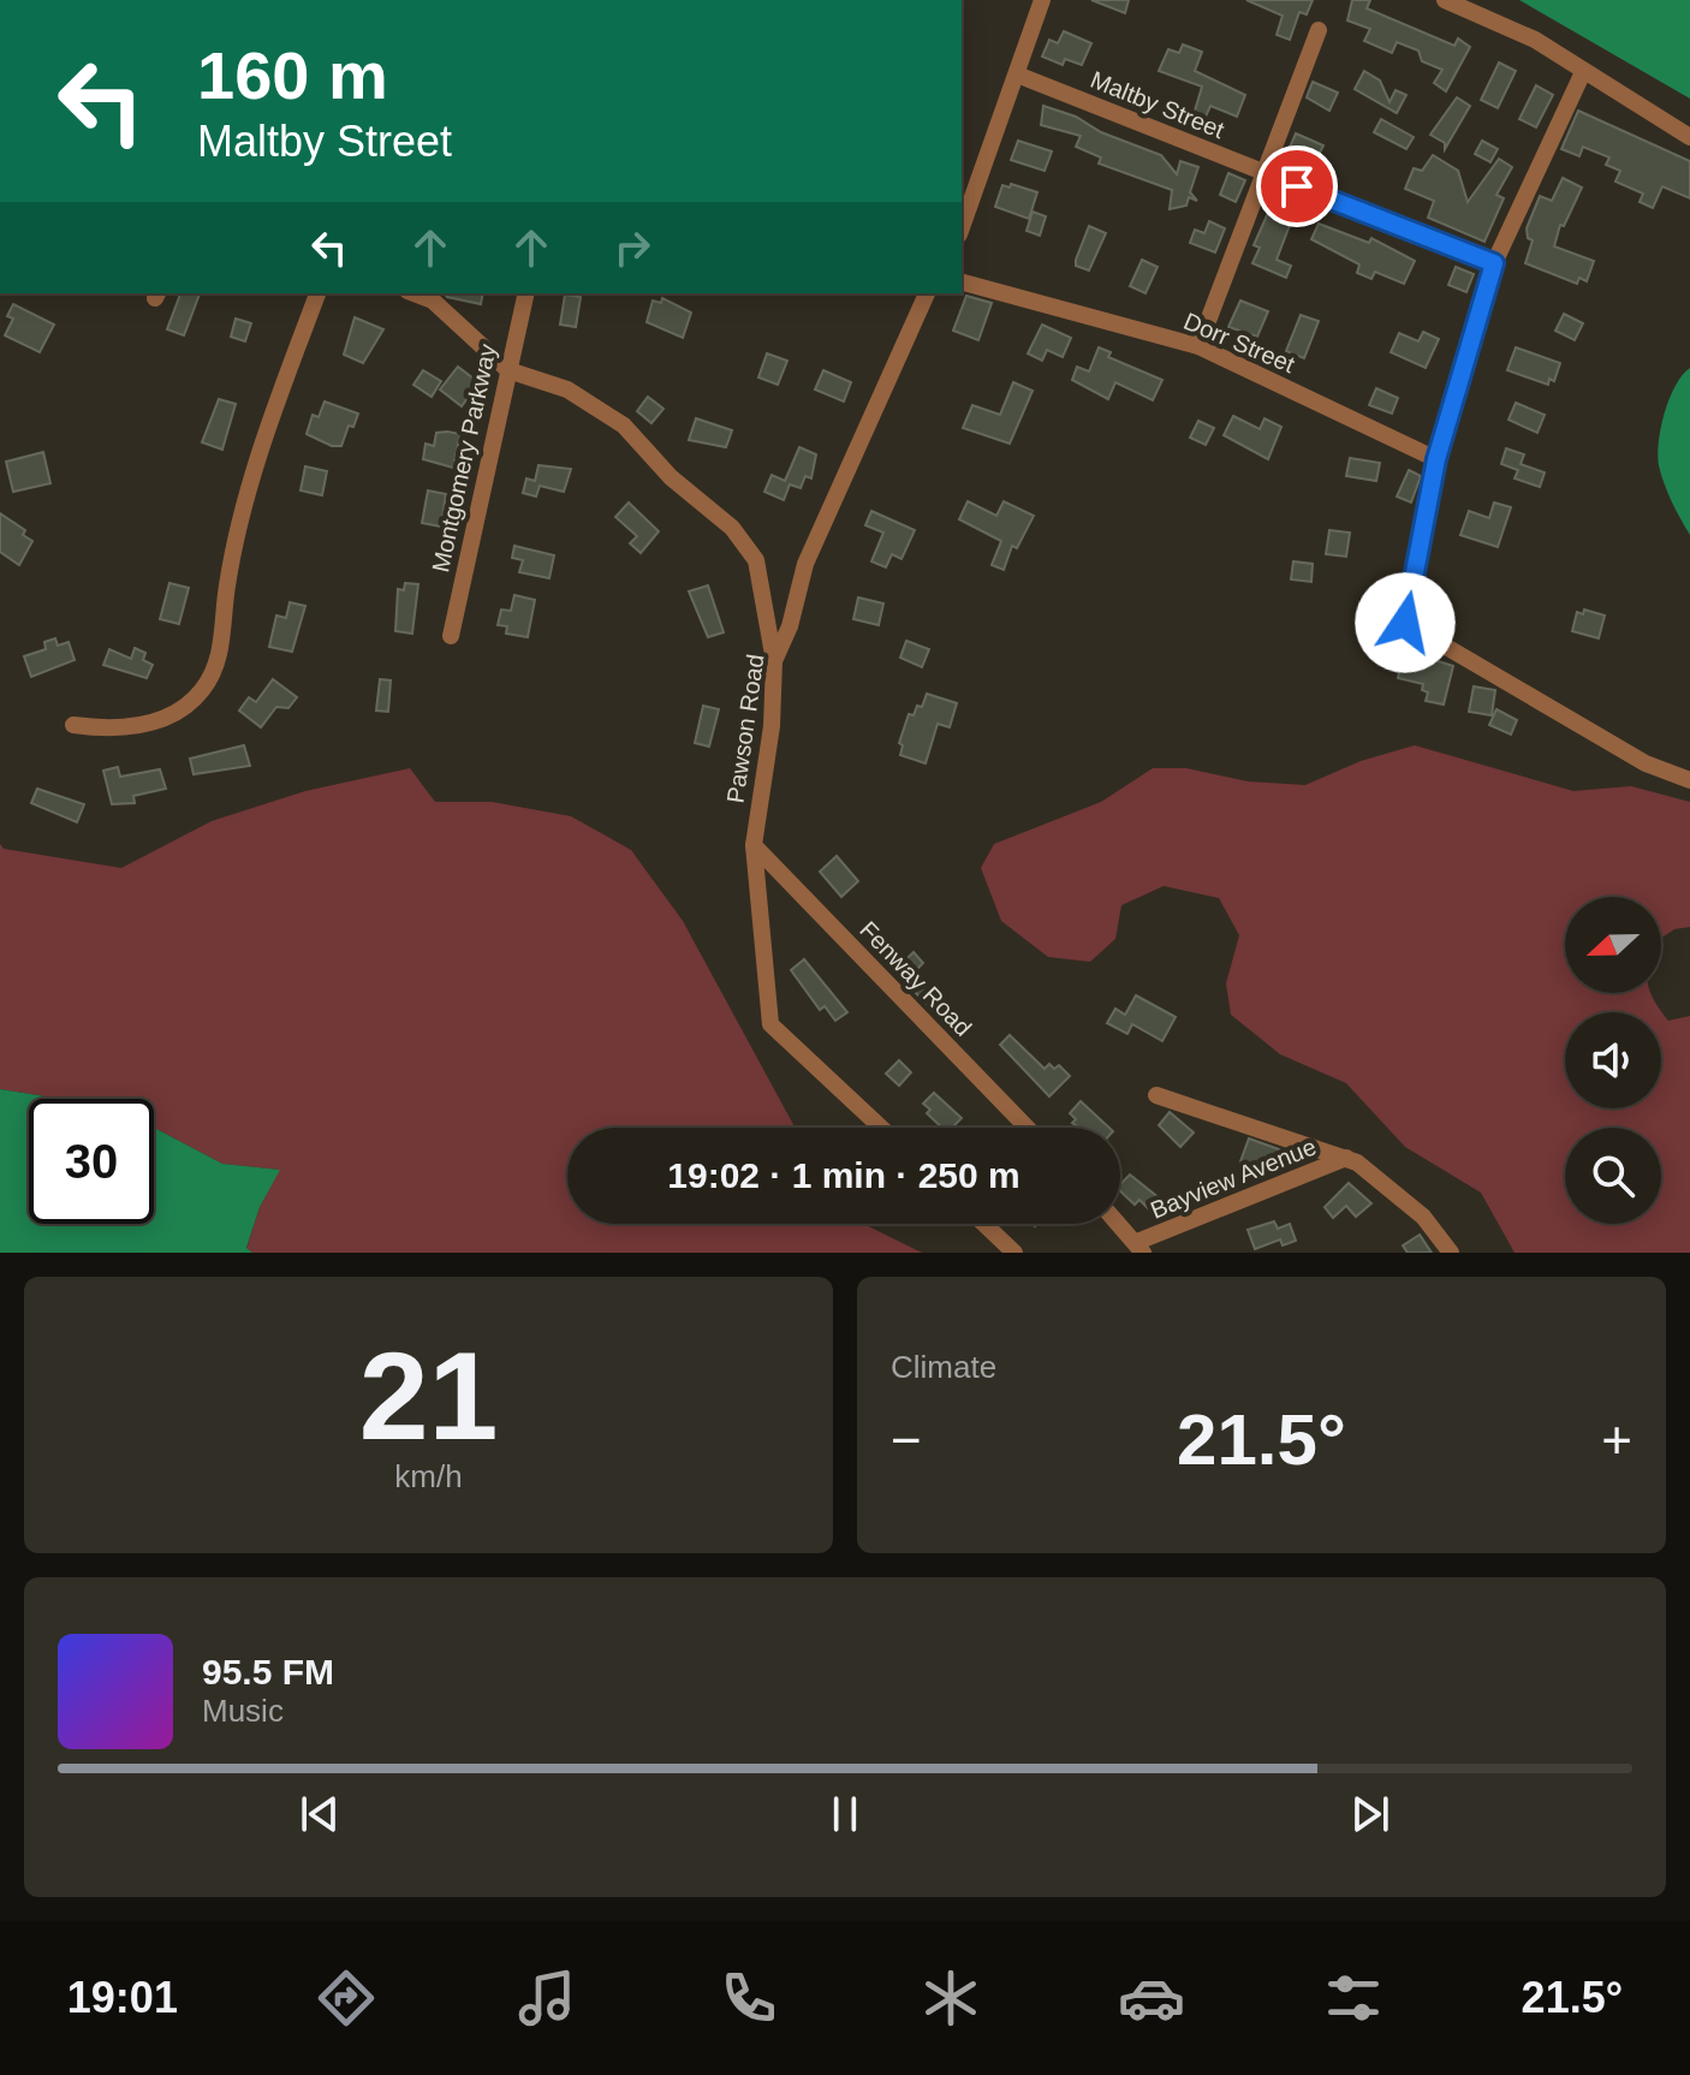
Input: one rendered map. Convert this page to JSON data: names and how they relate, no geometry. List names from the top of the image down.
{
  "streets": {
    "street": [
      "Maltby Street",
      "Dorr Street",
      "Montgomery Parkway",
      "Pawson Road",
      "Fenway Road",
      "Bayview Avenue"
    ]
  },
  "crossings": [
    ["Pawson Road", "Fenway Road"]
  ],
  "north": "left",
  "page": {
    "turn": ["160 m", "Maltby Street"],
    "limit": "30",
    "trip": "19:02 · 1 min · 250 m",
    "tile": [
      ["21", "km/h"],
      "Climate"
    ],
    "heat": ["−", "21.5°", "+"],
    "song": ["95.5 FM", "Music"],
    "tabs": ["19:01", "21.5°"]
  }
}
